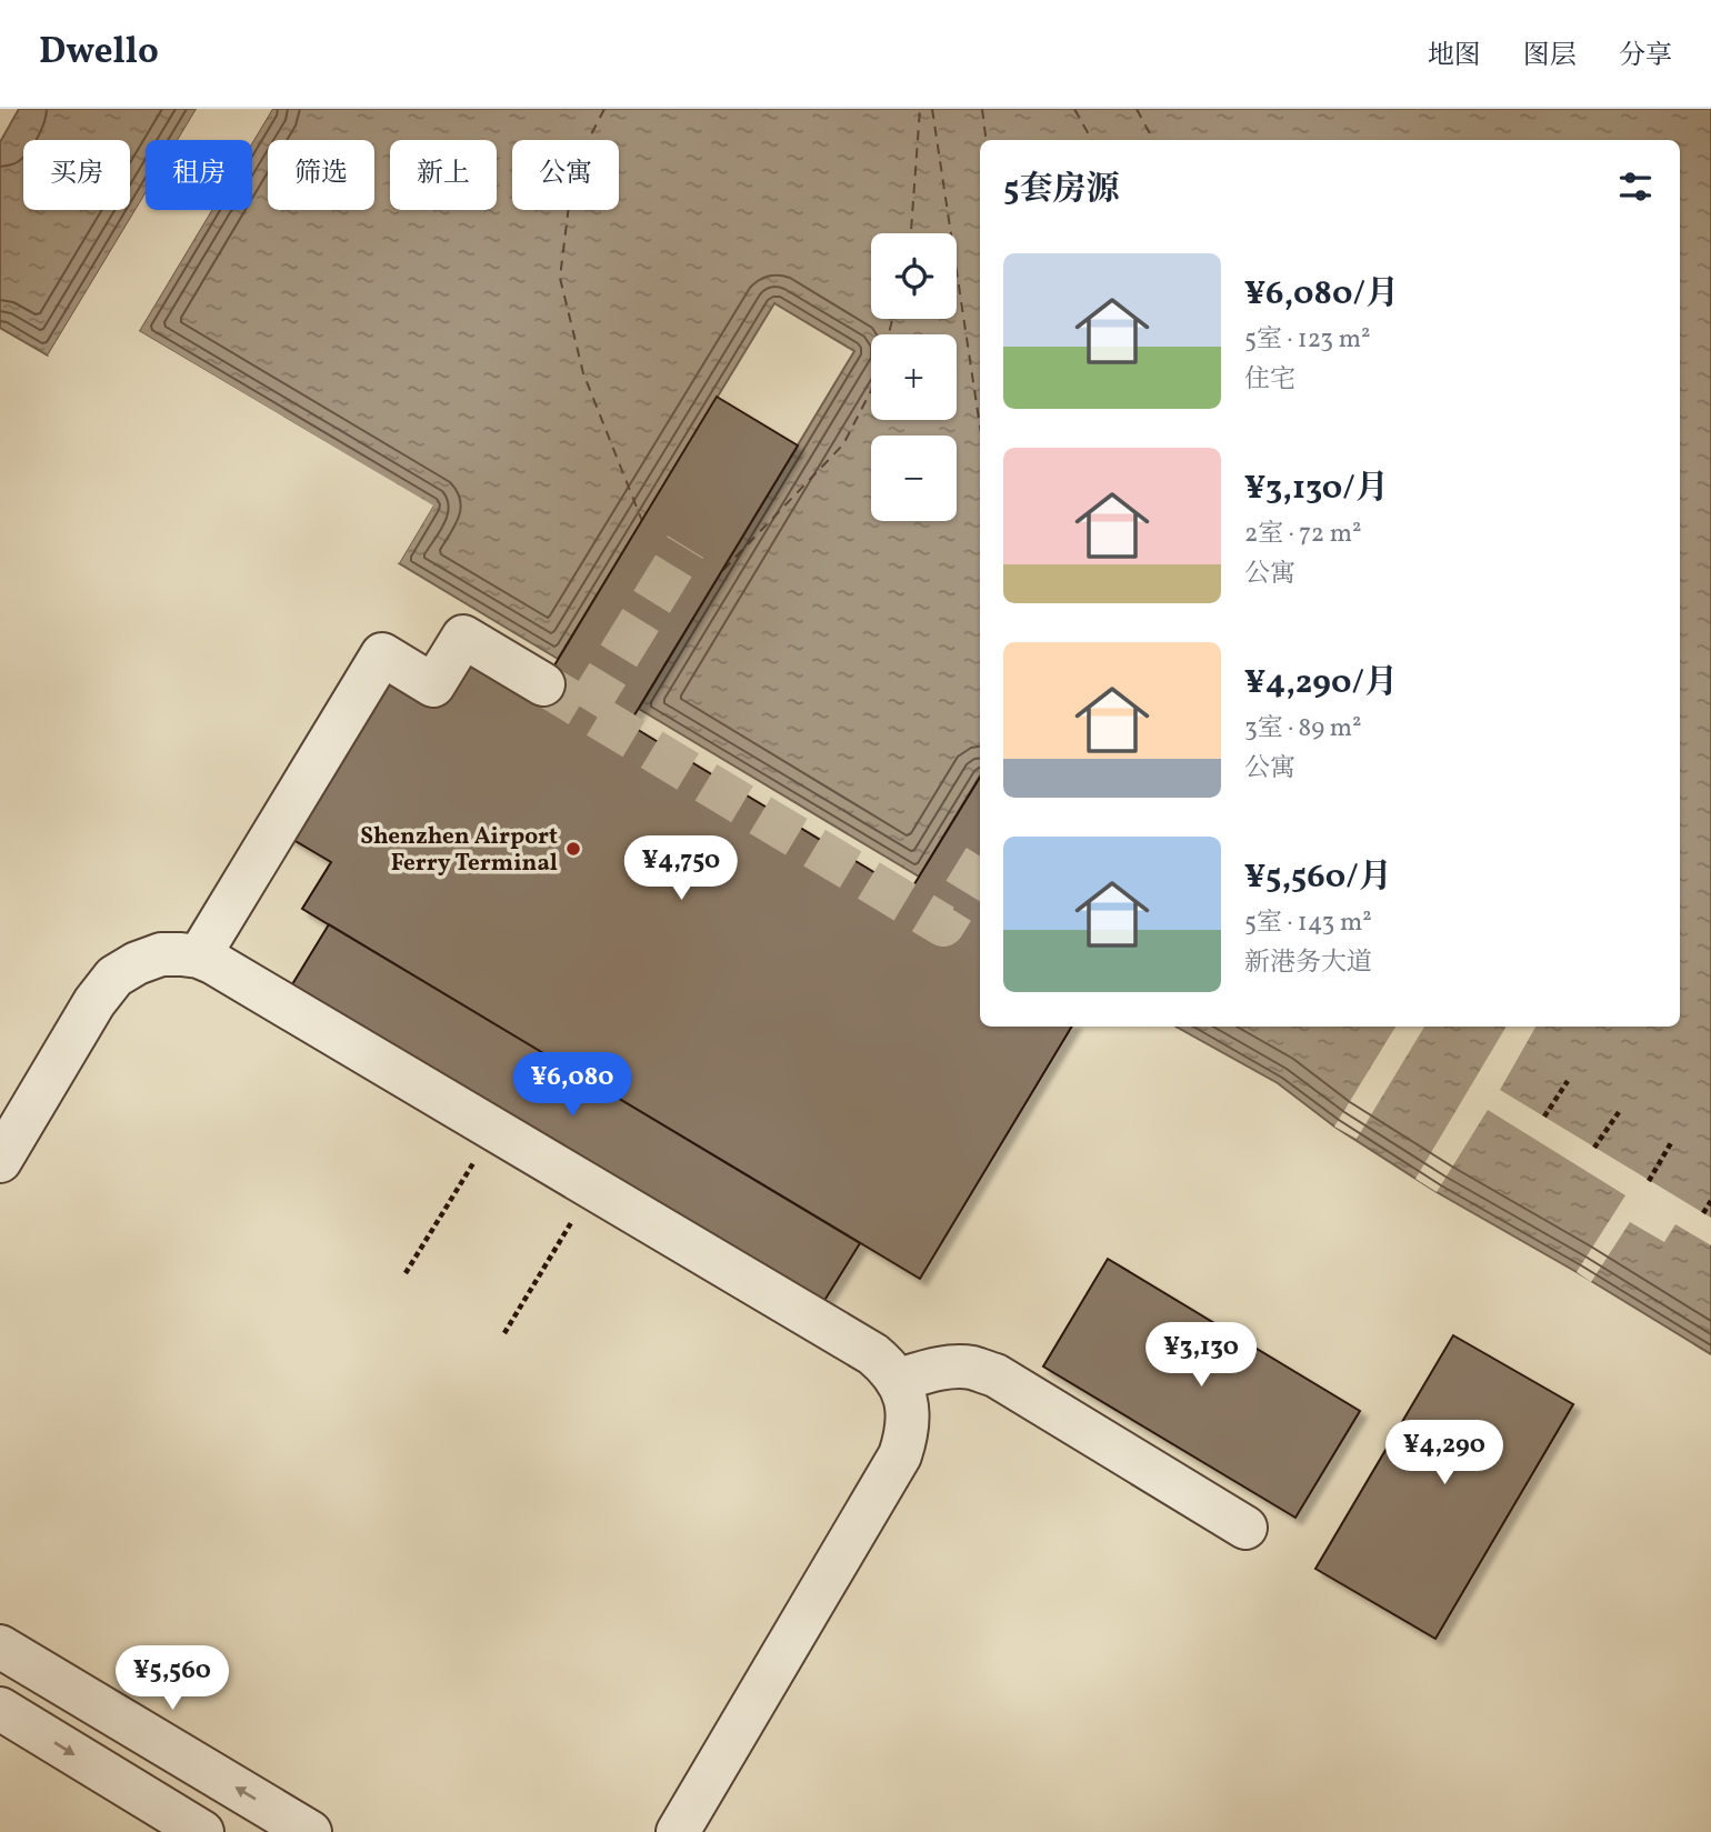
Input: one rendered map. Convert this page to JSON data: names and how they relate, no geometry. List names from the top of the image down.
{
  "places": ["Shenzhen Airport Ferry Terminal"],
  "page": {
    "header": "Dwello",
    "nav": ["地图", "图层", "分享"],
    "chip": [
      "买房",
      "租房",
      "筛选",
      "新上",
      "公寓"
    ],
    "heading": "5套房源",
    "map_buttons": ["+", "−"],
    "list": [
      {
        "name": "¥6,080/月",
        "note": "5室 · 123 m² · 住宅"
      },
      {
        "name": "¥3,130/月",
        "note": "2室 · 72 m² · 公寓"
      },
      {
        "name": "¥4,290/月",
        "note": "3室 · 89 m² · 公寓"
      },
      {
        "name": "¥5,560/月",
        "note": "5室 · 143 m² · 新港务大道"
      }
    ],
    "price": [
      "¥4,750",
      "¥6,080",
      "¥3,130",
      "¥4,290",
      "¥5,560"
    ]
  }
}
